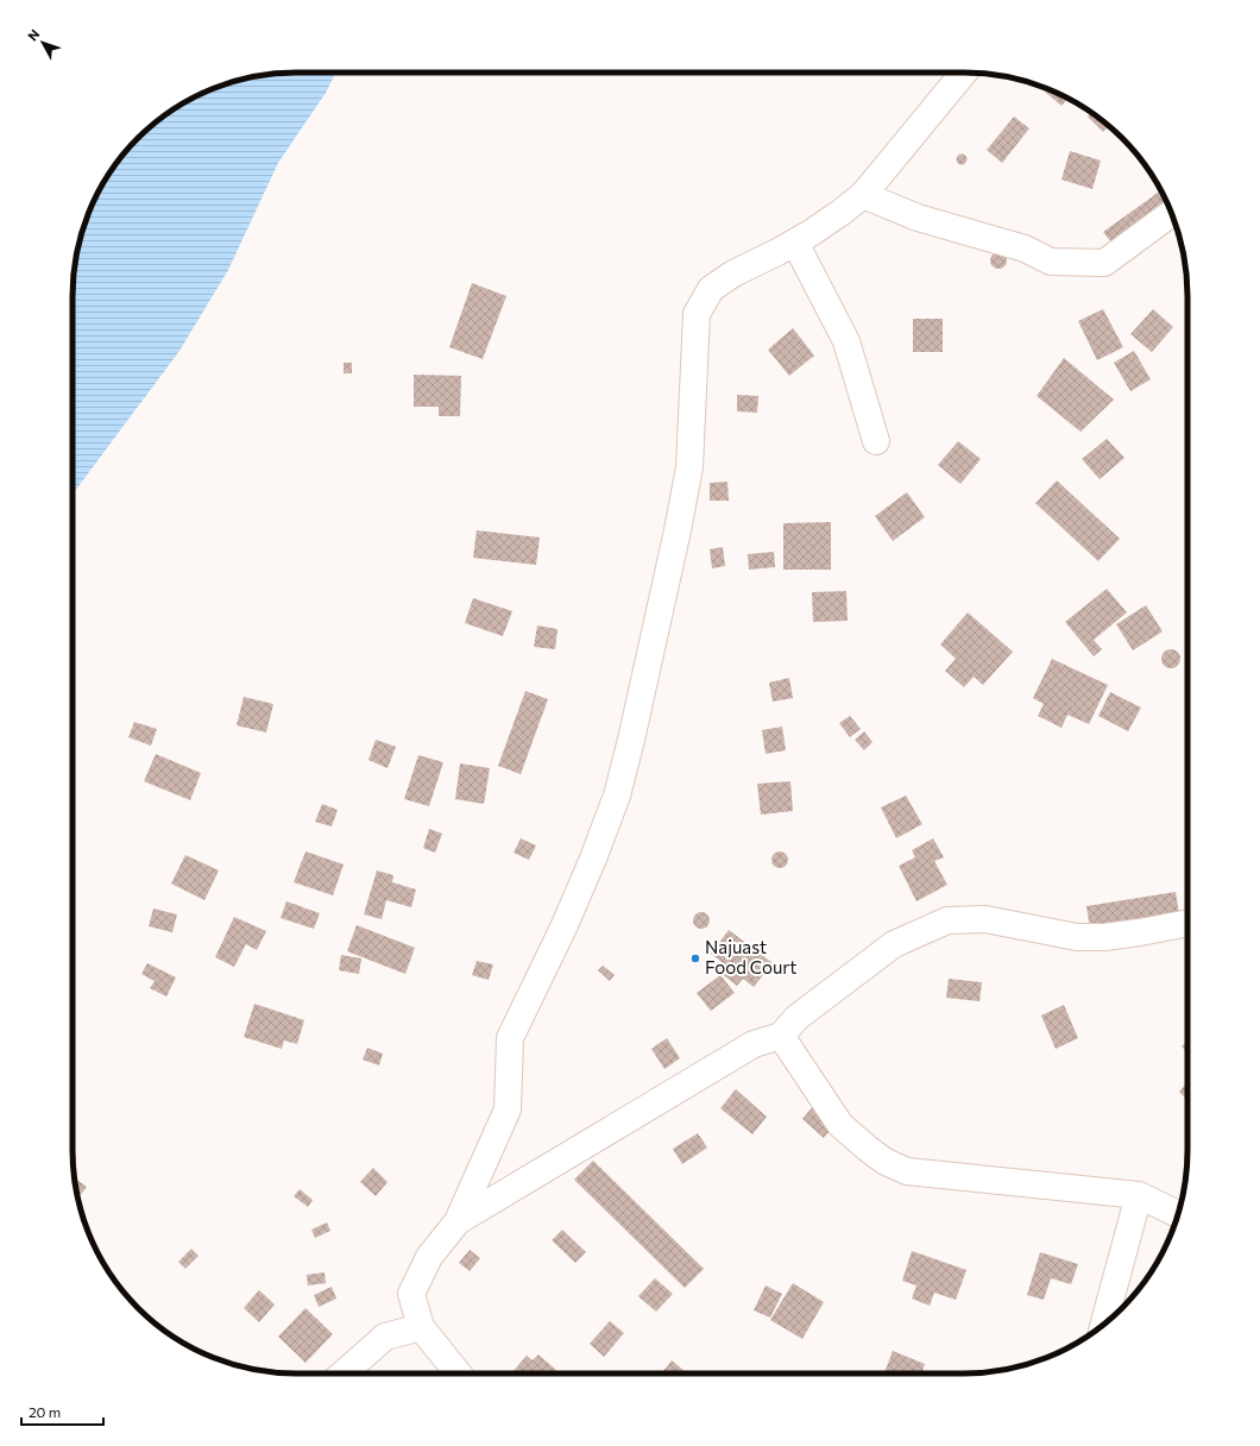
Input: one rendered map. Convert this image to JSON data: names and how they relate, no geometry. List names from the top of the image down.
{
  "places": ["Najuast Food Court"],
  "scale_bar": "20 m",
  "north": "top left"
}
